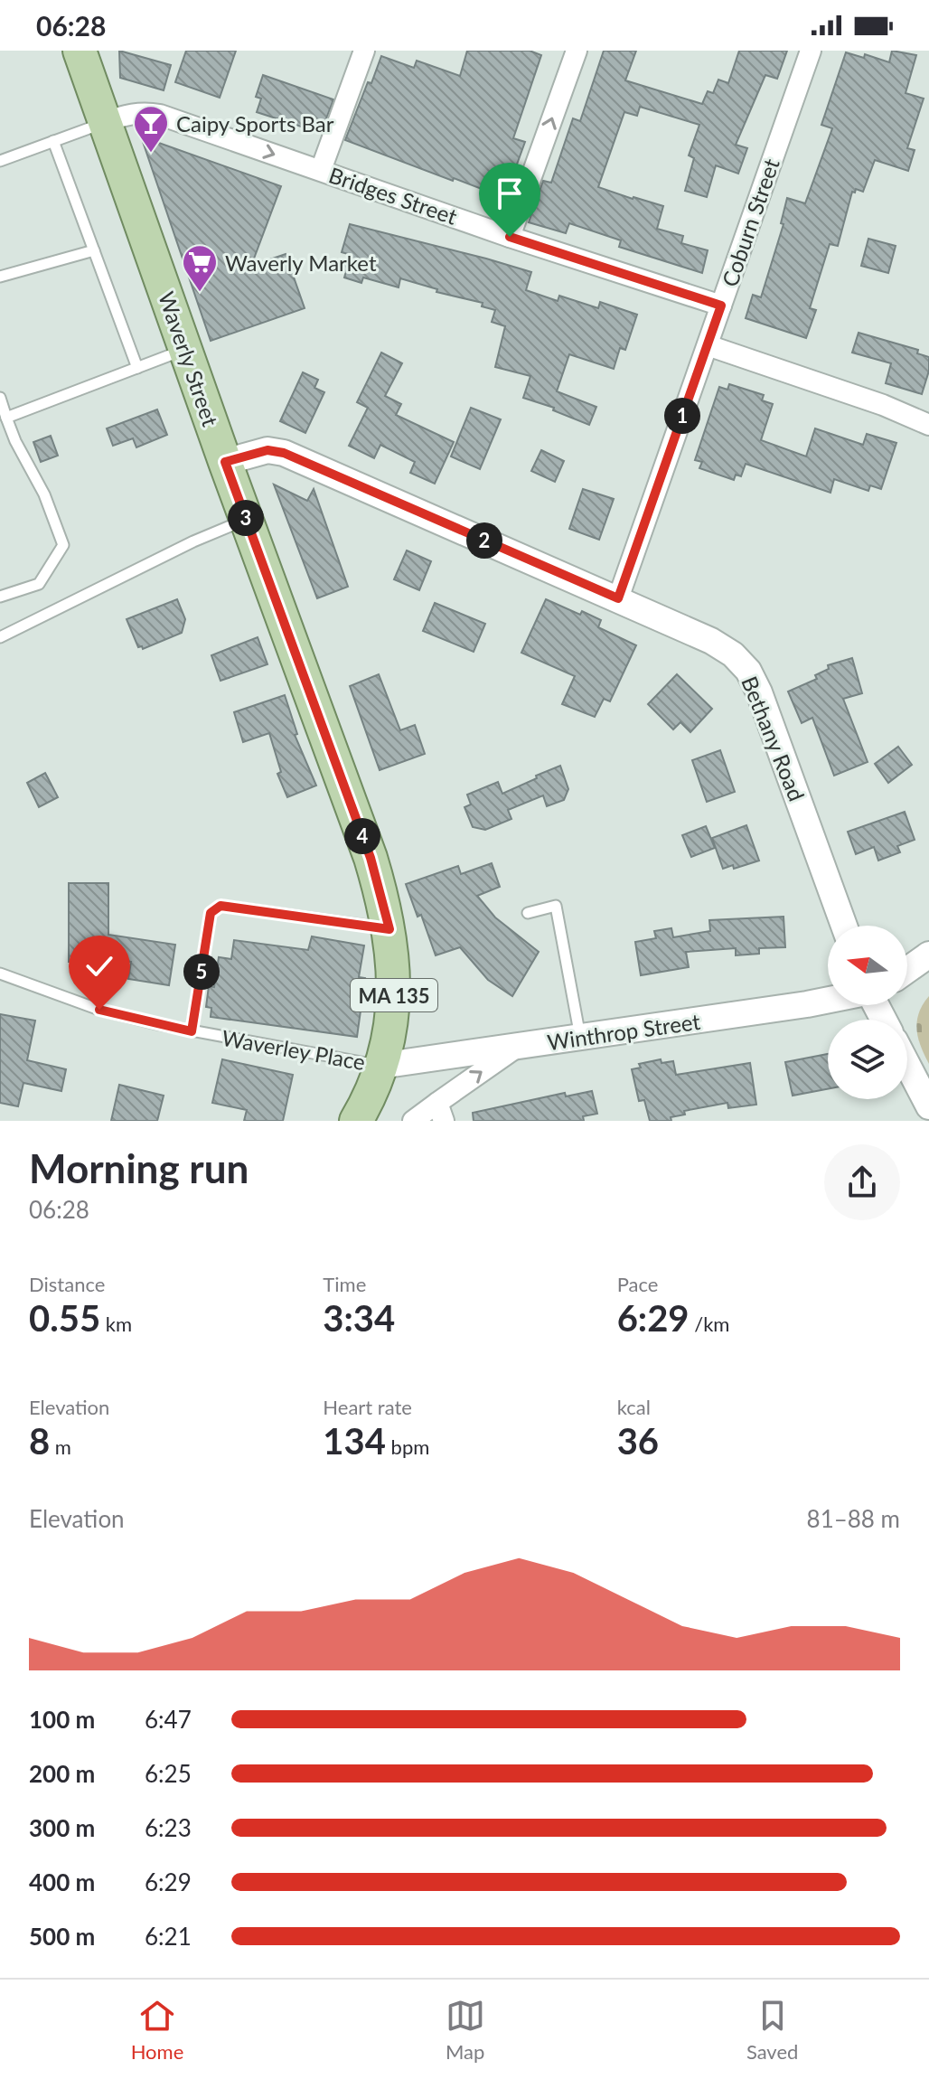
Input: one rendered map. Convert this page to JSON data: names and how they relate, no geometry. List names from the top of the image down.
{
  "streets": {
    "main road": ["Waverly Street", "MA 135"],
    "street": [
      "Bridges Street",
      "Coburn Street",
      "Bethany Road",
      "Winthrop Street"
    ],
    "lane": ["Waverley Place"]
  },
  "crossings": [
    ["Bridges Street", "Coburn Street"],
    ["Bridges Street", "Waverly Street"],
    ["Coburn Street", "Bethany Road"],
    ["Waverly Street", "Bethany Road"],
    ["Waverly Street", "Winthrop Street"],
    ["Waverly Street", "Waverley Place"],
    ["Winthrop Street", "Waverley Place"]
  ],
  "places": {
    "bar": ["Caipy Sports Bar"],
    "supermarket": ["Waverly Market"]
  },
  "north": "left",
  "page": {
    "status": "06:28",
    "pins": [
      "1",
      "3",
      "2",
      "4",
      "5"
    ],
    "heading": ["Morning run", "06:28"],
    "stats": [
      ["Distance", "0.55 km"],
      ["Time", "3:34"],
      ["Pace", "6:29 /km"],
      ["Elevation", "8 m"],
      ["Heart rate", "134 bpm"],
      ["kcal", "36"]
    ],
    "chart": ["Elevation", "81–88 m"],
    "list": [
      {
        "name": "100 m",
        "note": "6:47"
      },
      {
        "name": "200 m",
        "note": "6:25"
      },
      {
        "name": "300 m",
        "note": "6:23"
      },
      {
        "name": "400 m",
        "note": "6:29"
      },
      {
        "name": "500 m",
        "note": "6:21"
      }
    ],
    "tabs": ["Home", "Map", "Saved"]
  }
}
